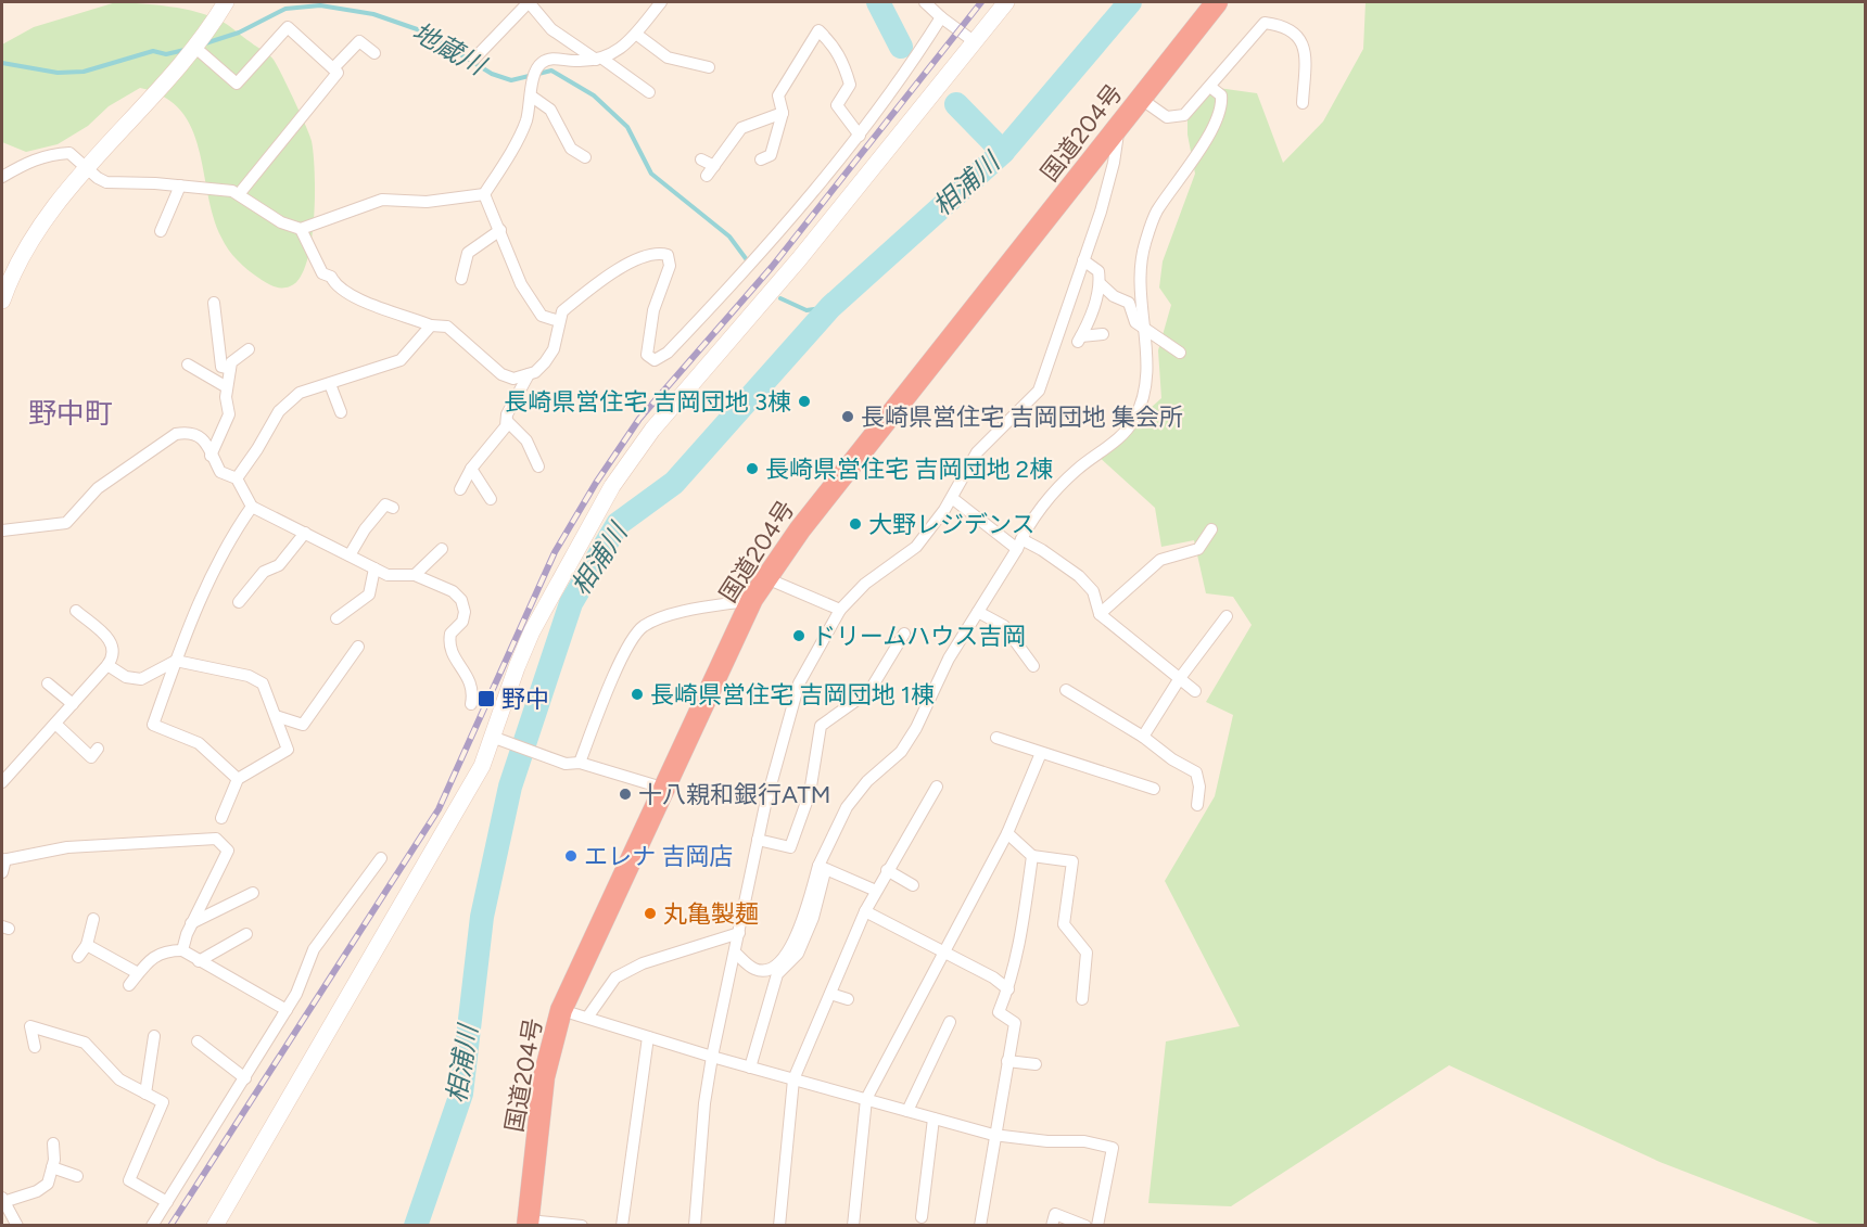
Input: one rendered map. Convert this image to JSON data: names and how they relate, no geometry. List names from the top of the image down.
{
  "streets": {
    "highway": ["国道204号"]
  },
  "districts": ["野中町"],
  "water": ["地蔵川", "相浦川"],
  "places": {
    "other": [
      "長崎県営住宅 吉岡団地 3棟",
      "長崎県営住宅 吉岡団地 集会所",
      "長崎県営住宅 吉岡団地 2棟",
      "大野レジデンス",
      "ドリームハウス吉岡",
      "長崎県営住宅 吉岡団地 1棟",
      "十八親和銀行ATM",
      "エレナ 吉岡店",
      "丸亀製麺"
    ],
    "transit": ["野中"]
  }
}
